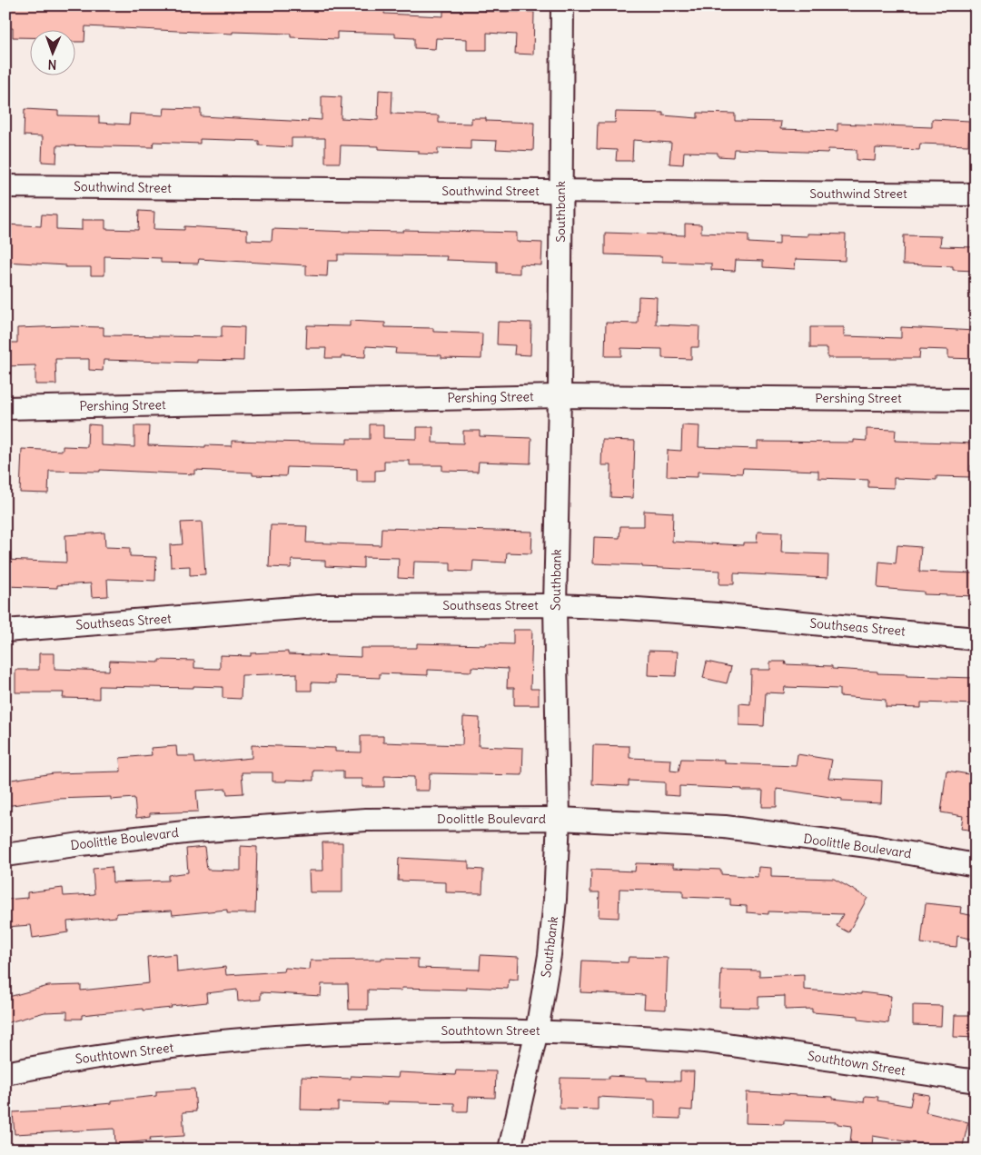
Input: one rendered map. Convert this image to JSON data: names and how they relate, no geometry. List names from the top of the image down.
{
  "streets": {
    "street": [
      "Southwind Street",
      "Southbank",
      "Pershing Street",
      "Southseas Street",
      "Doolittle Boulevard",
      "Southtown Street"
    ]
  },
  "crossings": [
    ["Southwind Street", "Southbank"],
    ["Southbank", "Pershing Street"],
    ["Southbank", "Southseas Street"],
    ["Southbank", "Doolittle Boulevard"],
    ["Southbank", "Southtown Street"]
  ],
  "north": "bottom"
}
